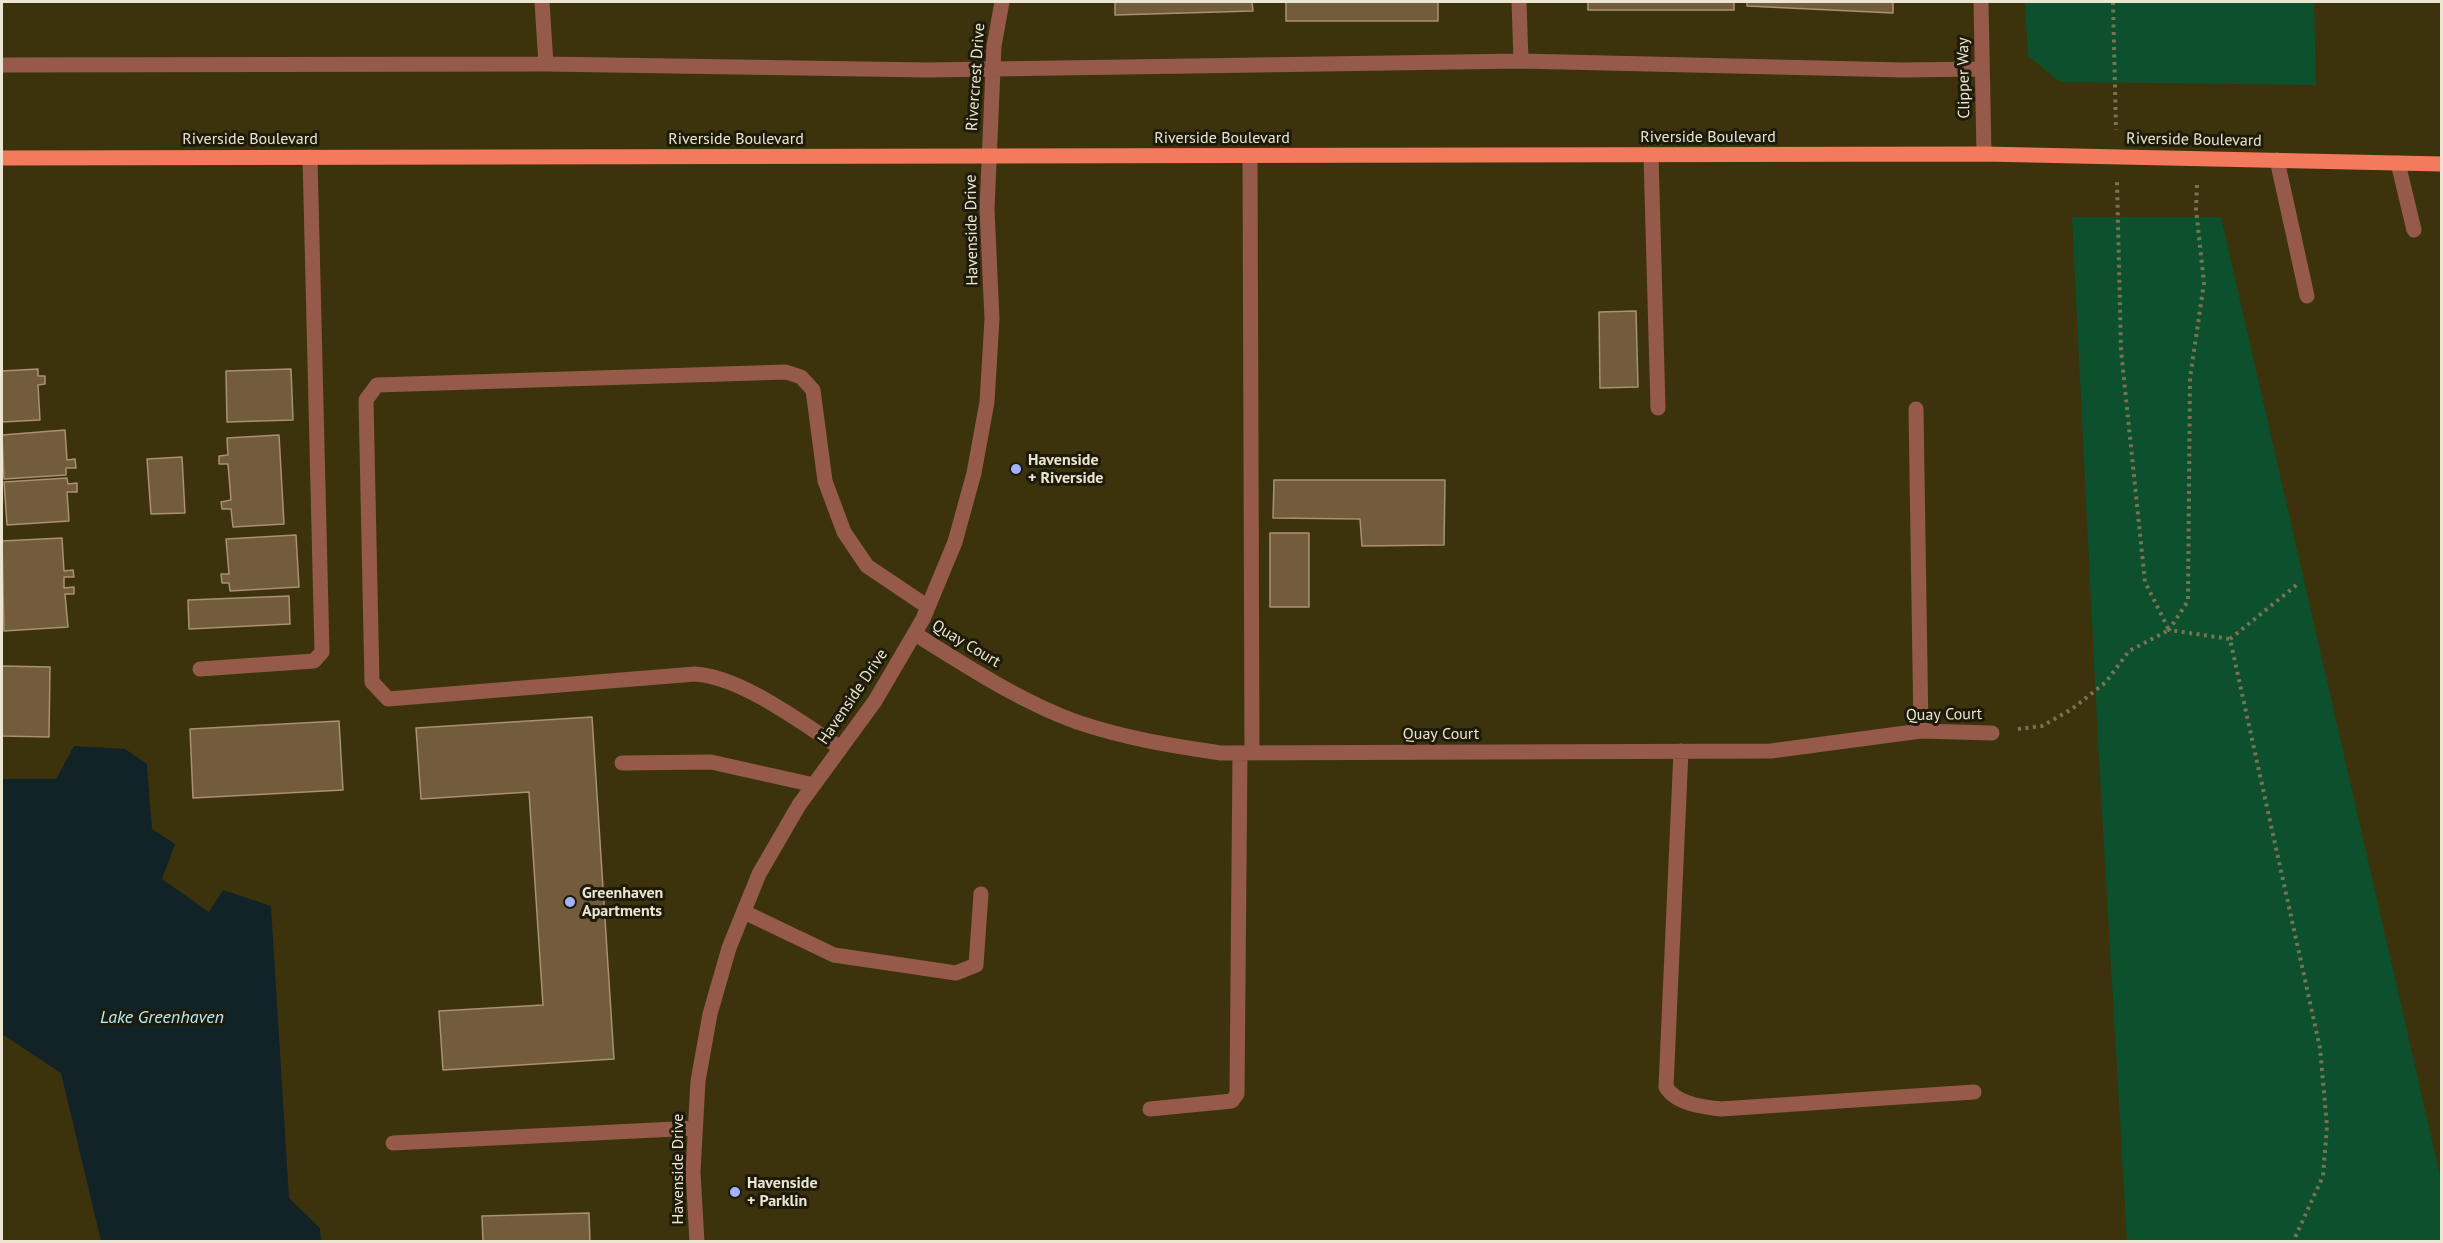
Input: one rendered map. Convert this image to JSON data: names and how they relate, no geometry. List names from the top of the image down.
{
  "streets": {
    "main road": ["Riverside Boulevard"],
    "street": [
      "Rivercrest Drive",
      "Clipper Way",
      "Havenside Drive",
      "Quay Court"
    ]
  },
  "crossings": [
    ["Rivercrest Drive", "Riverside Boulevard"],
    ["Rivercrest Drive", "Havenside Drive"],
    ["Clipper Way", "Riverside Boulevard"],
    ["Riverside Boulevard", "Havenside Drive"],
    ["Havenside Drive", "Quay Court"]
  ],
  "water": ["Lake Greenhaven"],
  "places": ["Havenside + Riverside", "Greenhaven Apartments", "Havenside + Parklin"]
}
